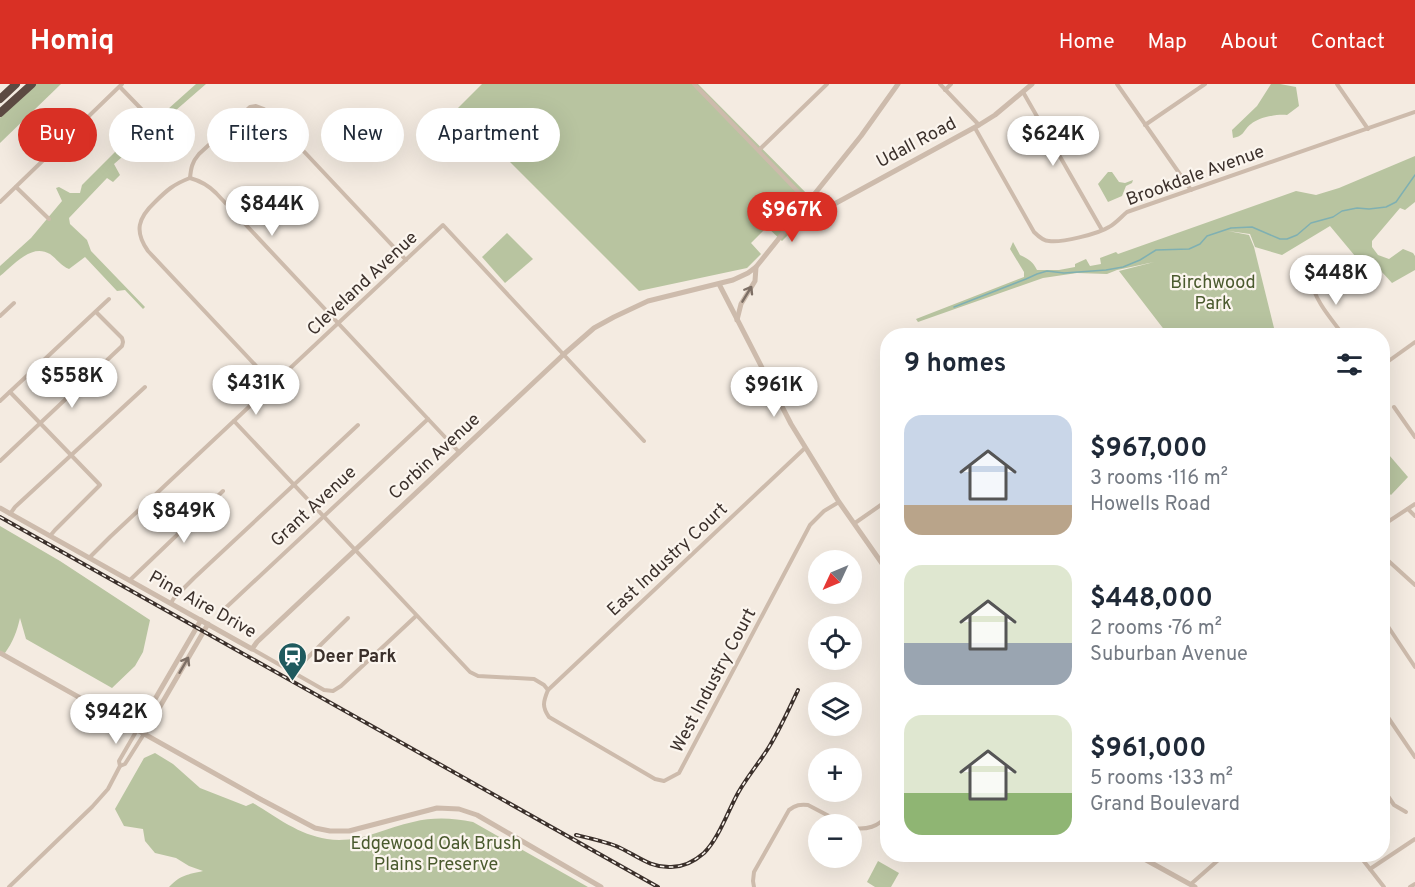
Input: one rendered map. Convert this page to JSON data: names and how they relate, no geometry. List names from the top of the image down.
{
  "streets": {
    "street": [
      "Udall Road",
      "Brookdale Avenue",
      "Cleveland Avenue",
      "Corbin Avenue",
      "Grant Avenue",
      "East Industry Court",
      "Pine Aire Drive",
      "West Industry Court"
    ]
  },
  "crossings": [
    ["Udall Road", "Brookdale Avenue"],
    ["Cleveland Avenue", "Corbin Avenue"],
    ["Cleveland Avenue", "Pine Aire Drive"],
    ["Corbin Avenue", "Pine Aire Drive"],
    ["East Industry Court", "West Industry Court"]
  ],
  "parks": ["Birchwood Park", "Edgewood Oak Brush Plains Preserve"],
  "places": {
    "station": ["Deer Park"]
  },
  "north": "bottom left",
  "page": {
    "header": "Homiq",
    "nav": [
      "Home",
      "Map",
      "About",
      "Contact"
    ],
    "chip": [
      "Buy",
      "Rent",
      "Filters",
      "New",
      "Apartment"
    ],
    "price": [
      "$624K",
      "$844K",
      "$967K",
      "$448K",
      "$558K",
      "$431K",
      "$961K",
      "$849K",
      "$942K"
    ],
    "heading": "9 homes",
    "list": [
      {
        "name": "$967,000",
        "note": "3 rooms · 116 m² · Howells Road"
      },
      {
        "name": "$448,000",
        "note": "2 rooms · 76 m² · Suburban Avenue"
      },
      {
        "name": "$961,000",
        "note": "5 rooms · 133 m² · Grand Boulevard"
      }
    ],
    "map_buttons": ["+", "−"]
  }
}
